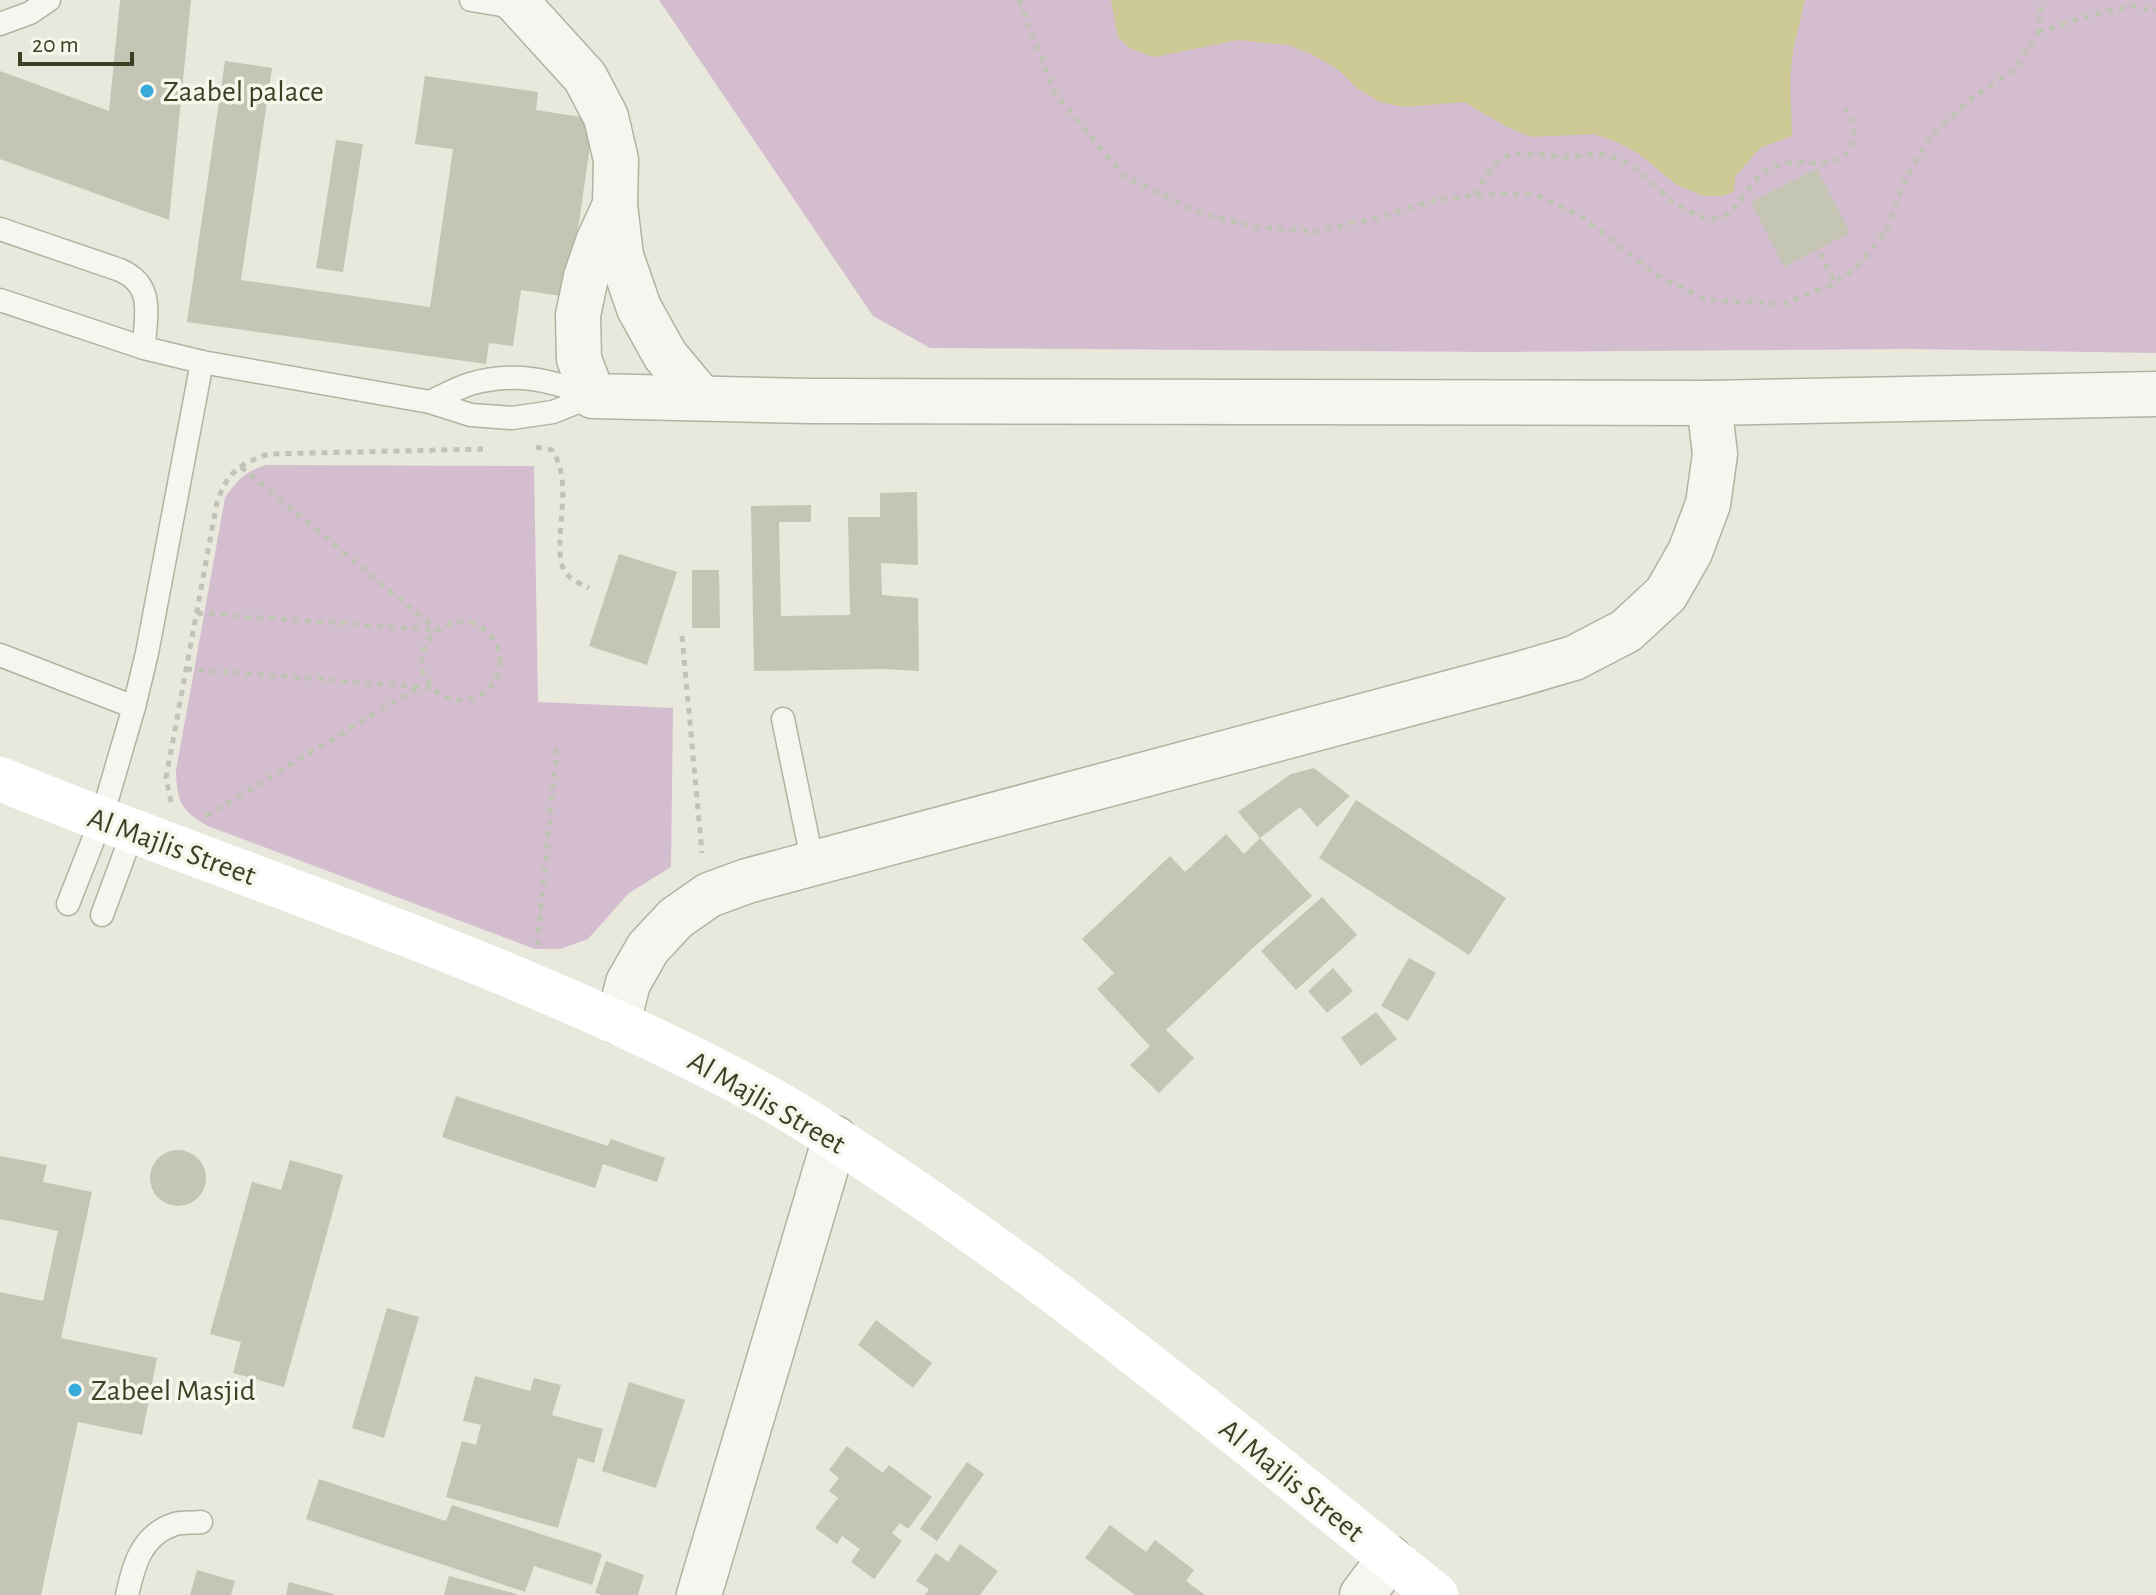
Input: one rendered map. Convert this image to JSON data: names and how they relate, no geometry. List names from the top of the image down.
{
  "streets": {
    "street": ["Al Majlis Street"]
  },
  "places": ["Zaabel palace", "Zabeel Masjid"],
  "scale_bar": "20 m"
}
